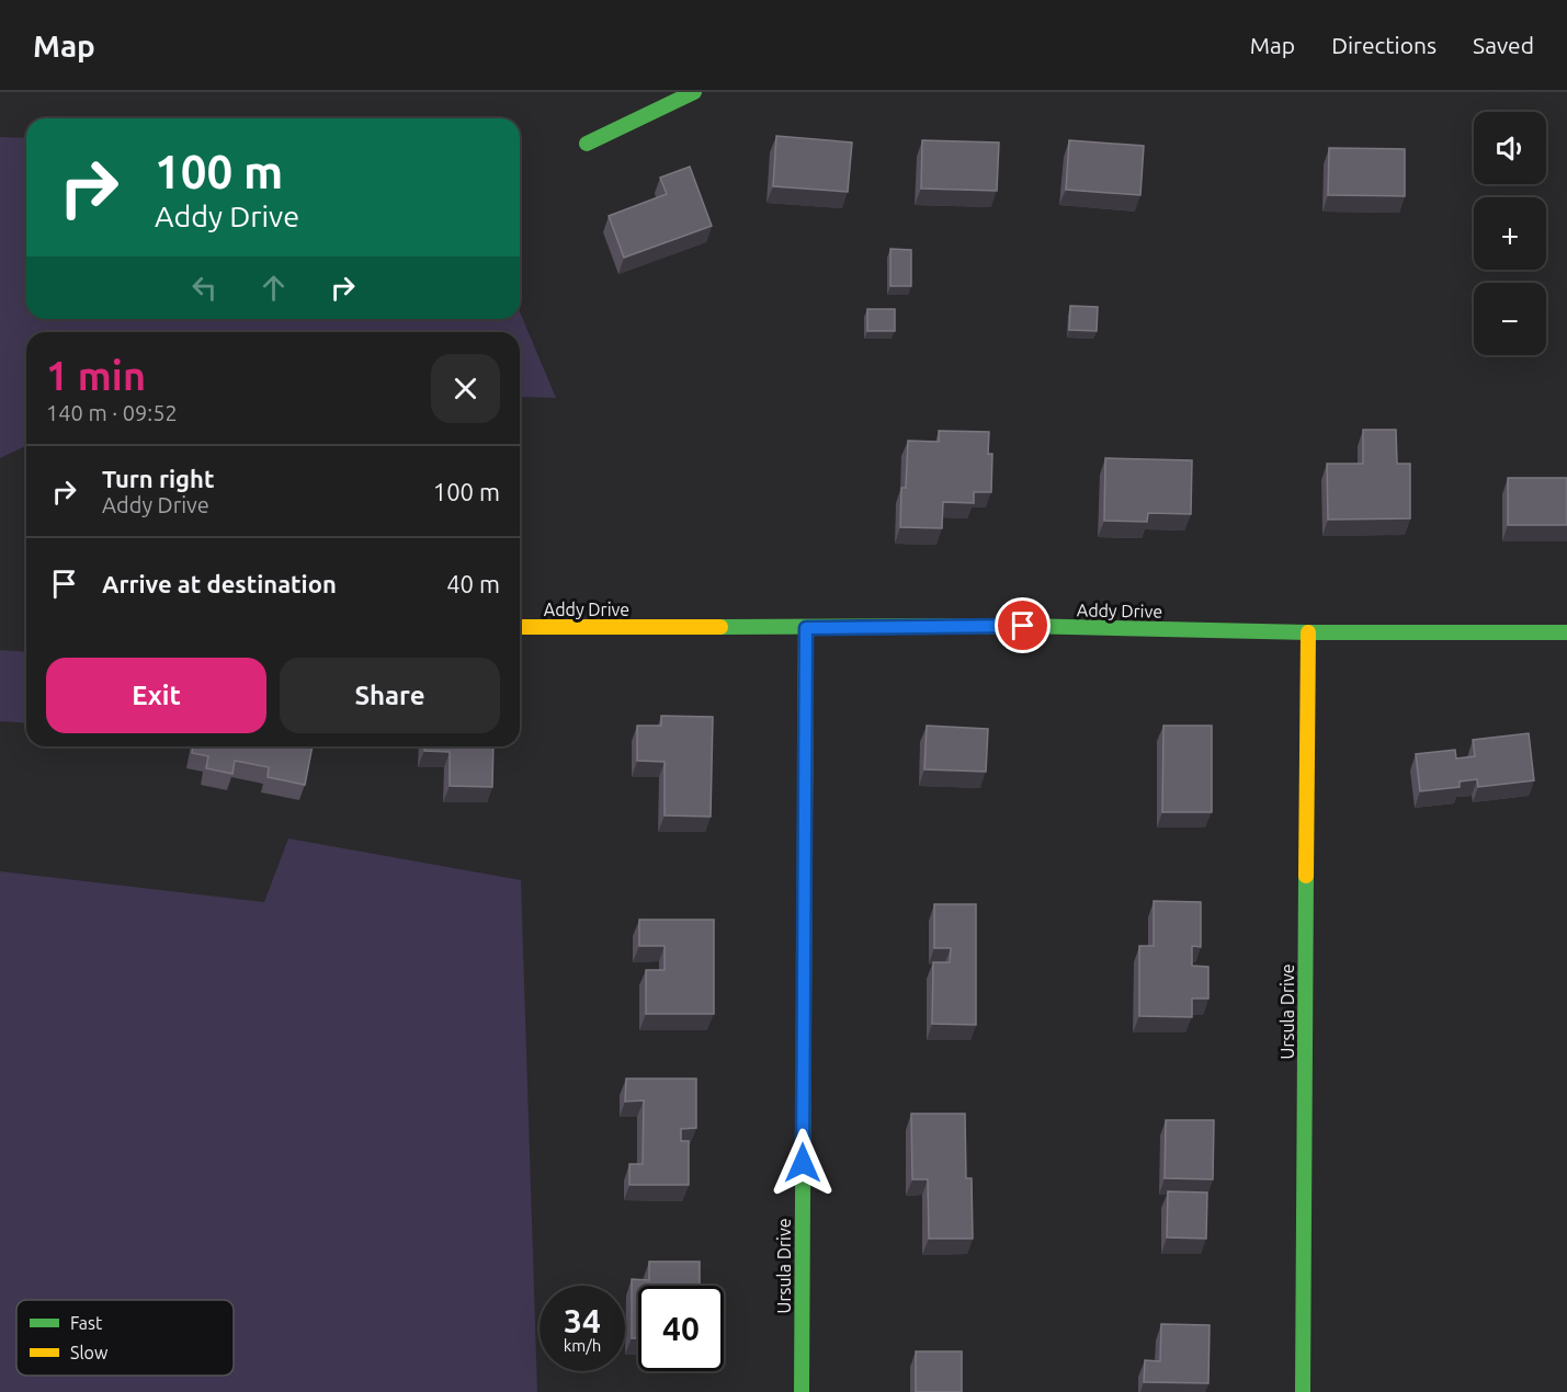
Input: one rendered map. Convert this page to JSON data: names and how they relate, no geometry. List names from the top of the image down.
{
  "streets": {
    "street": ["Addy Drive", "Ursula Drive"]
  },
  "crossings": [
    ["Addy Drive", "Ursula Drive"]
  ],
  "legend": ["Fast", "Slow"],
  "page": {
    "header": "Map",
    "nav": ["Map", "Directions", "Saved"],
    "map_buttons": ["+", "−"],
    "turn": ["100 m", "Addy Drive"],
    "heading": ["1 min", "140 m · 09:52"],
    "list": [
      {
        "name": "Turn right",
        "note": "Addy Drive",
        "value": "100 m"
      },
      {
        "name": "Arrive at destination",
        "value": "40 m"
      }
    ],
    "buttons": ["Exit", "Share"],
    "speed": "34 km/h",
    "limit": "40"
  }
}
